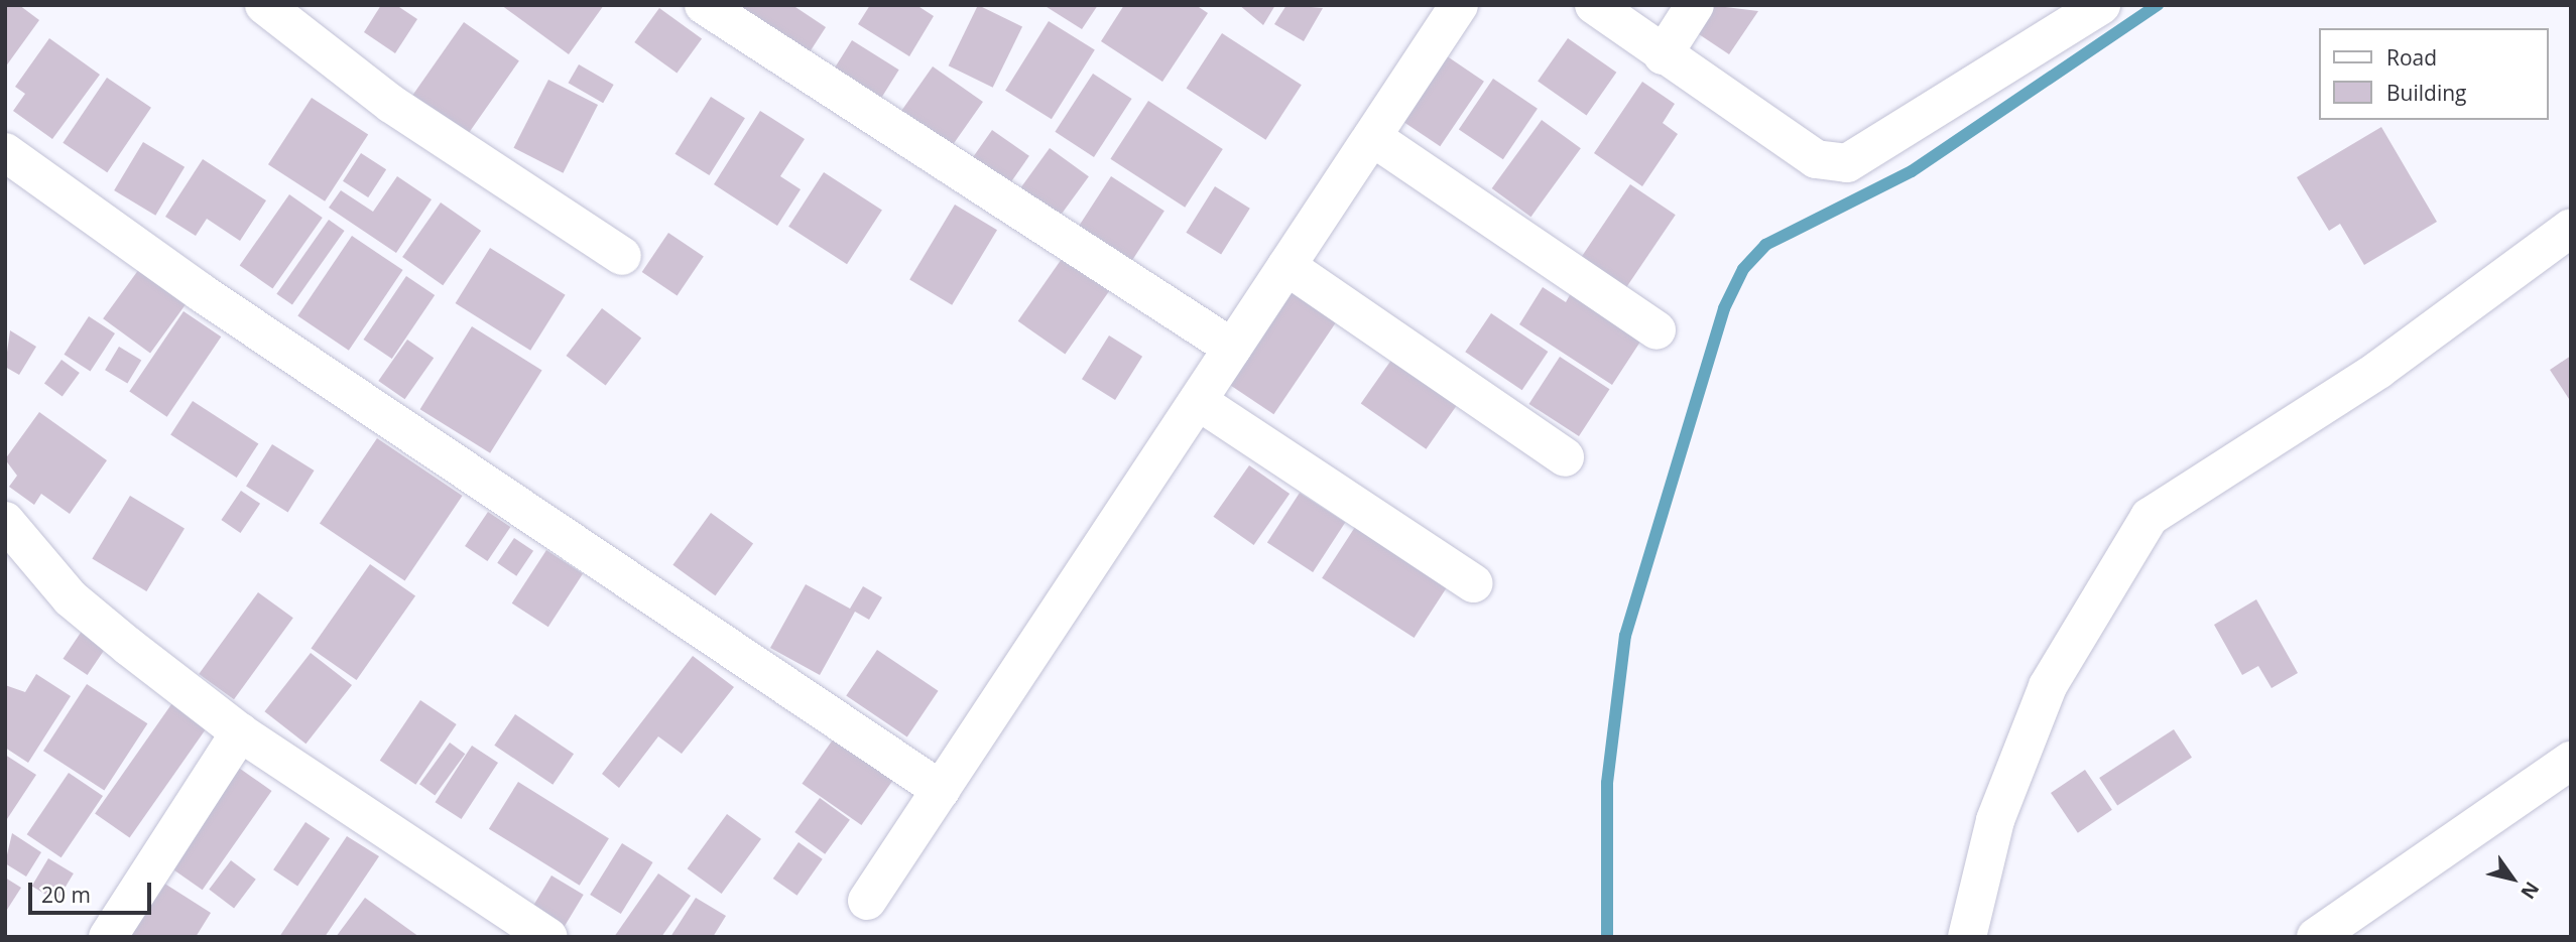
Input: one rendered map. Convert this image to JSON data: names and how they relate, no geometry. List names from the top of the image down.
{
  "legend": ["Road", "Building"],
  "scale_bar": "20 m",
  "north": "bottom right"
}
